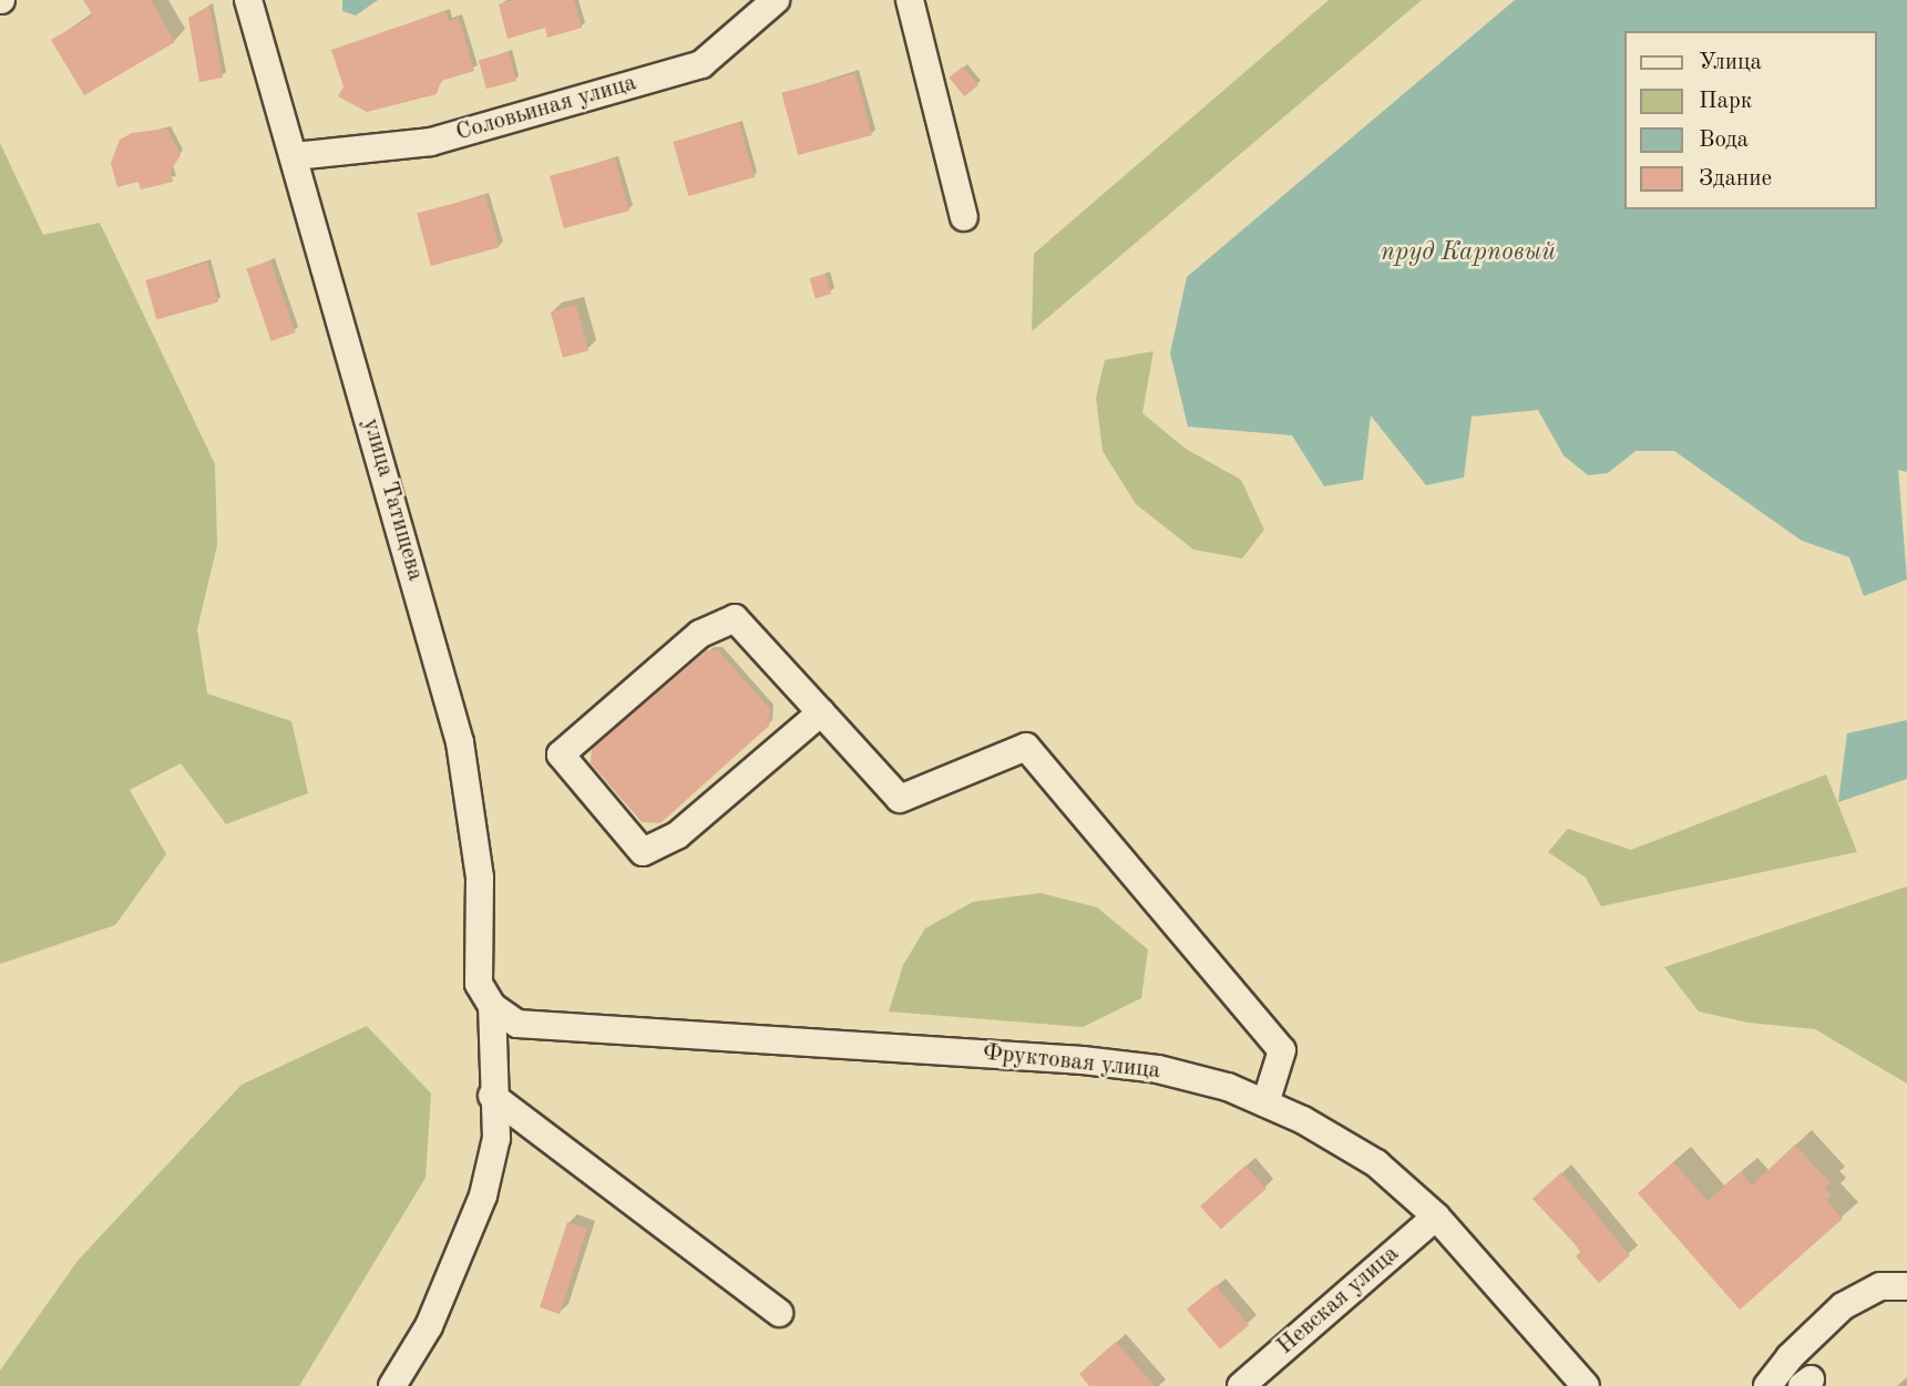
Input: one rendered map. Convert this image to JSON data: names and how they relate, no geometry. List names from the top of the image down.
{
  "streets": {
    "street": [
      "Соловьиная улица",
      "улица Татищева",
      "Фруктовая улица",
      "Невская улица"
    ]
  },
  "crossings": [
    ["Соловьиная улица", "улица Татищева"],
    ["улица Татищева", "Фруктовая улица"],
    ["Фруктовая улица", "Невская улица"]
  ],
  "water": ["пруд Карповый"],
  "legend": [
    "Улица",
    "Парк",
    "Вода",
    "Здание"
  ]
}
